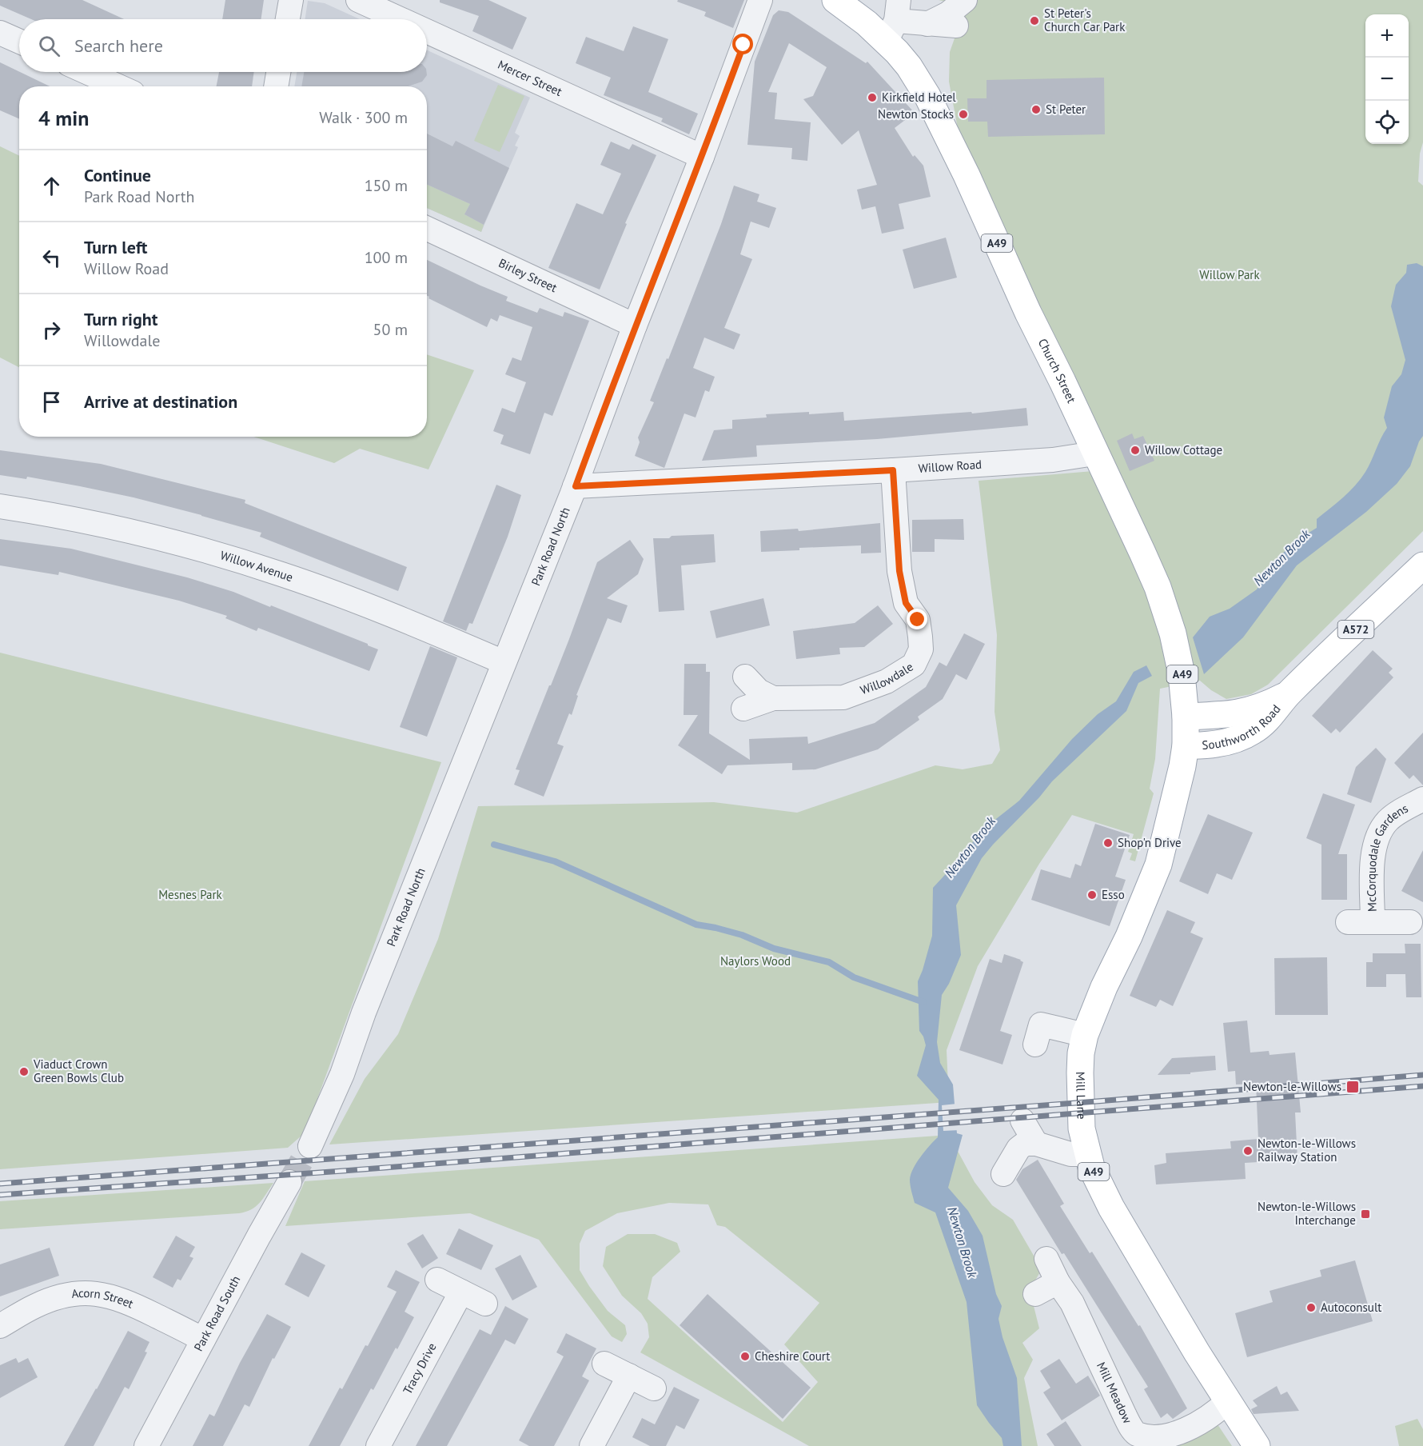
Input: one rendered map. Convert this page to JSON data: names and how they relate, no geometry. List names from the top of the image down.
{
  "streets": {
    "main road": [
      "A49",
      "Church Street",
      "A572",
      "Southworth Road",
      "Mill Lane"
    ],
    "street": [
      "Mercer Street",
      "Birley Street",
      "Willow Road",
      "Park Road North",
      "Willow Avenue",
      "Willowdale",
      "McCorquodale Gardens",
      "Acorn Street",
      "Park Road South",
      "Tracy Drive",
      "Mill Meadow"
    ]
  },
  "crossings": [
    ["Mercer Street", "Park Road North"],
    ["A49", "Church Street"],
    ["Birley Street", "Park Road North"],
    ["Church Street", "Willow Road"],
    ["Church Street", "Southworth Road"],
    ["Church Street", "Mill Lane"],
    ["Willow Road", "Park Road North"],
    ["Willow Road", "Willowdale"],
    ["Park Road North", "Willow Avenue"],
    ["Southworth Road", "Mill Lane"],
    ["Mill Lane", "Mill Meadow"],
    ["Acorn Street", "Park Road South"]
  ],
  "water": ["Newton Brook"],
  "parks": ["Willow Park", "Mesnes Park", "Naylors Wood"],
  "places": {
    "other": [
      "St Peter's Church Car Park",
      "Kirkfield Hotel",
      "St Peter",
      "Newton Stocks",
      "Willow Cottage",
      "Shop'n Drive",
      "Esso",
      "Viaduct Crown Green Bowls Club",
      "Newton-le-Willows Railway Station",
      "Autoconsult",
      "Cheshire Court"
    ],
    "transit": ["Newton-le-Willows", "Newton-le-Willows Interchange"]
  },
  "page": {
    "map_buttons": ["+", "−"],
    "search": "Search here",
    "heading": ["4 min", "Walk · 300 m"],
    "list": [
      ["Continue", "Park Road North", "150 m"],
      ["Turn left", "Willow Road", "100 m"],
      ["Turn right", "Willowdale", "50 m"],
      "Arrive at destination"
    ]
  }
}
